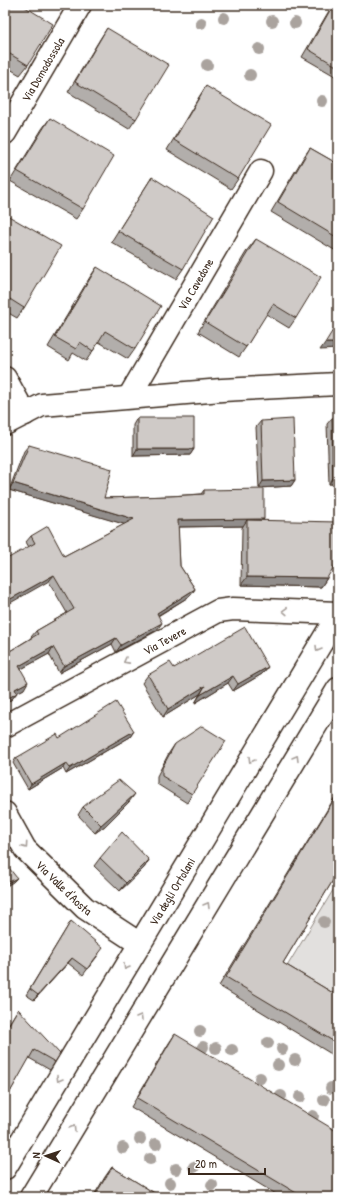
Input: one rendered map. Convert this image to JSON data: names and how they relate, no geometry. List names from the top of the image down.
{
  "streets": {
    "street": [
      "Via Domodossola",
      "Via Cavedone",
      "Via Tevere",
      "Via Valle d'Aosta",
      "Via degli Ortolani"
    ]
  },
  "crossings": [
    ["Via Tevere", "Via degli Ortolani"],
    ["Via Valle d'Aosta", "Via degli Ortolani"]
  ],
  "one_way": ["Via Tevere", "Via Valle d'Aosta"],
  "scale_bar": "20 m",
  "north": "left"
}
